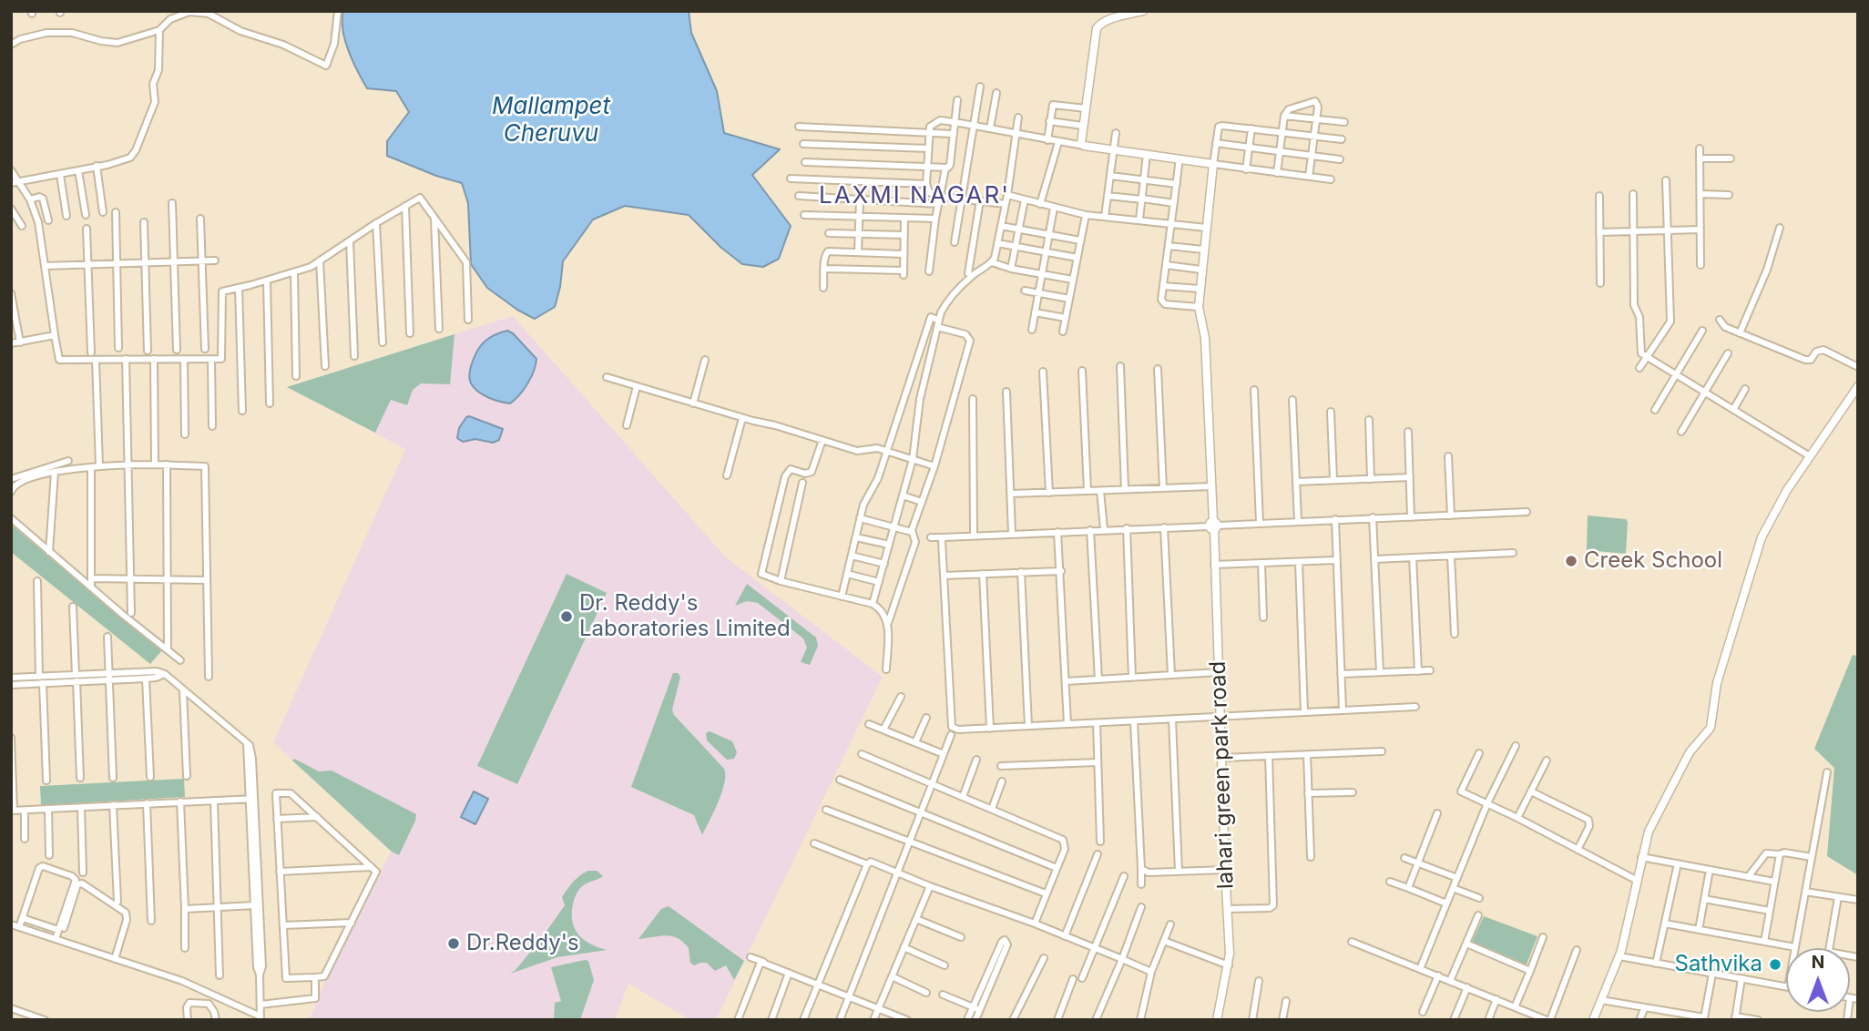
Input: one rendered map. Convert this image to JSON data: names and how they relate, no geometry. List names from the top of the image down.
{
  "streets": {
    "street": ["lahari green park road"]
  },
  "districts": ["LAXMI NAGAR'"],
  "water": ["Mallampet Cheruvu"],
  "places": [
    "Creek School",
    "Dr. Reddy's Laboratories Limited",
    "Dr.Reddy's",
    "Sathvika"
  ],
  "north": "top"
}
